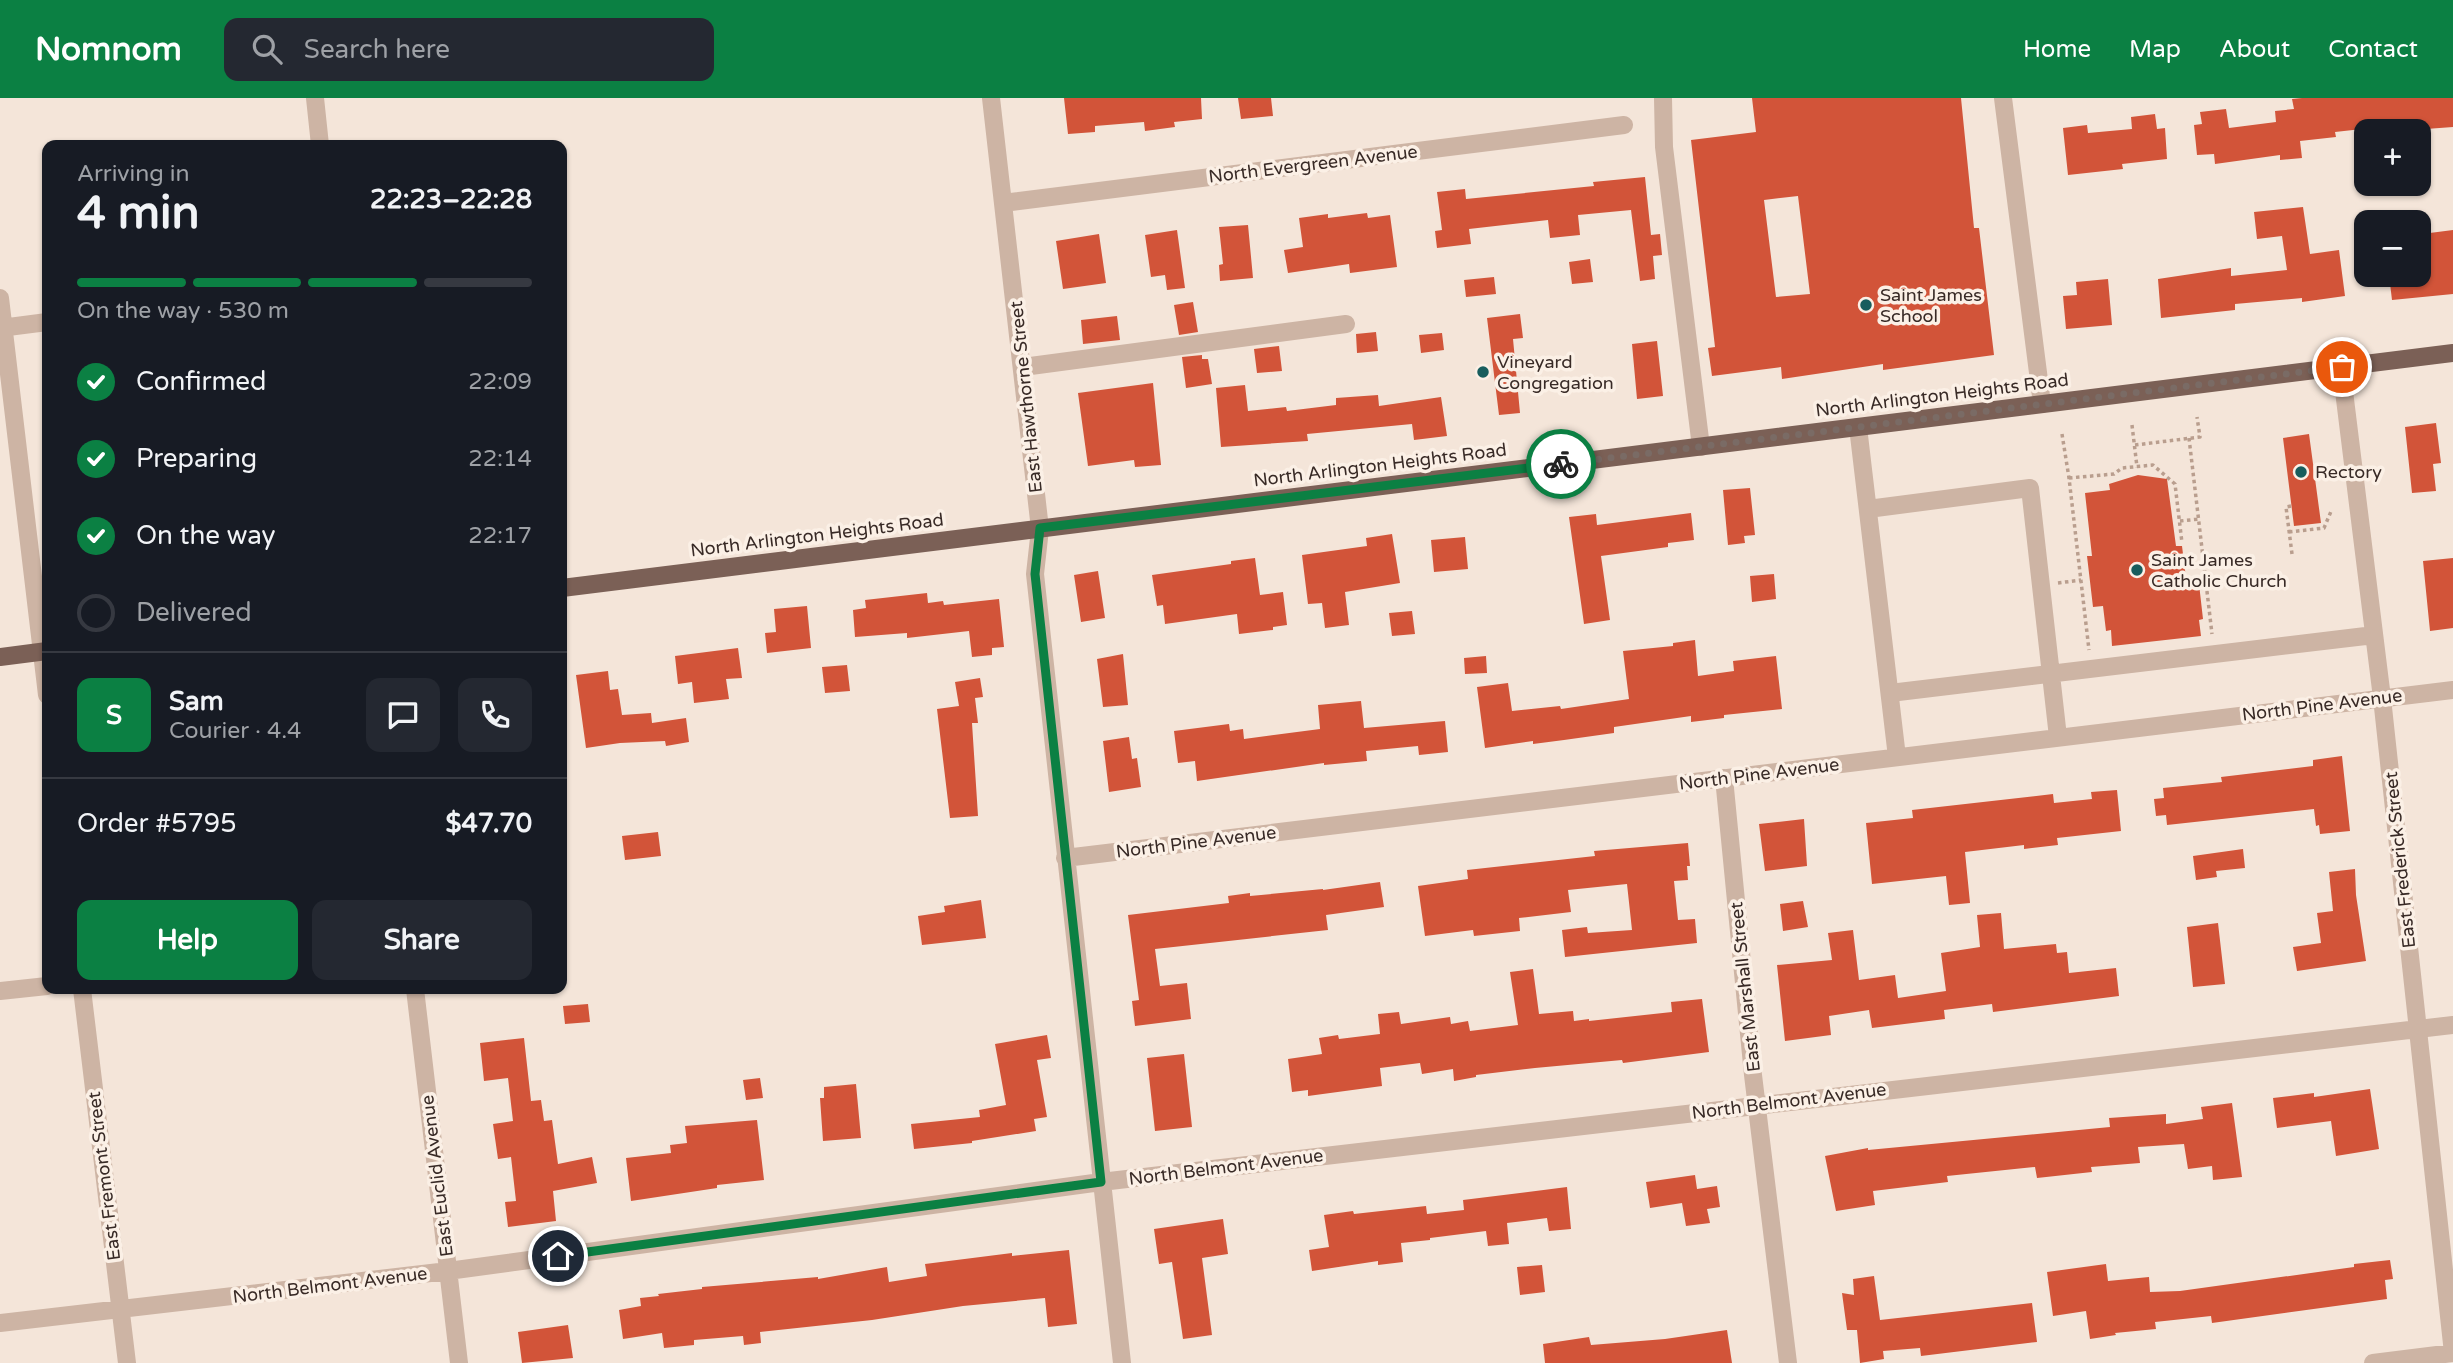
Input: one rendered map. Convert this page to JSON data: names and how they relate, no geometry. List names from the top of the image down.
{
  "streets": {
    "main road": ["North Arlington Heights Road"],
    "street": [
      "North Evergreen Avenue",
      "East Hawthorne Street",
      "North Pine Avenue",
      "East Frederick Street",
      "East Marshall Street",
      "North Belmont Avenue",
      "East Fremont Street",
      "East Euclid Avenue"
    ]
  },
  "crossings": [
    ["North Evergreen Avenue", "East Hawthorne Street"],
    ["North Arlington Heights Road", "East Hawthorne Street"],
    ["North Arlington Heights Road", "East Frederick Street"],
    ["East Hawthorne Street", "North Pine Avenue"],
    ["East Hawthorne Street", "North Belmont Avenue"],
    ["North Pine Avenue", "East Frederick Street"],
    ["North Pine Avenue", "East Marshall Street"],
    ["East Frederick Street", "North Belmont Avenue"],
    ["East Marshall Street", "North Belmont Avenue"],
    ["North Belmont Avenue", "East Fremont Street"],
    ["North Belmont Avenue", "East Euclid Avenue"]
  ],
  "places": [
    "Saint James School",
    "Vineyard Congregation",
    "Rectory",
    "Saint James Catholic Church"
  ],
  "page": {
    "header": "Nomnom",
    "search": "Search here",
    "nav": [
      "Home",
      "Map",
      "About",
      "Contact"
    ],
    "map_buttons": ["+", "−"],
    "heading": ["4 min", "Arriving in", "22:23–22:28"],
    "panel": [
      "Sam",
      "Courier · 4.4",
      "Order #5795",
      "$47.70"
    ],
    "bar": "On the way · 530 m",
    "list": [
      ["Confirmed", "22:09"],
      ["Preparing", "22:14"],
      ["On the way", "22:17"],
      "Delivered"
    ],
    "round": "S",
    "buttons": ["Help", "Share"]
  }
}
